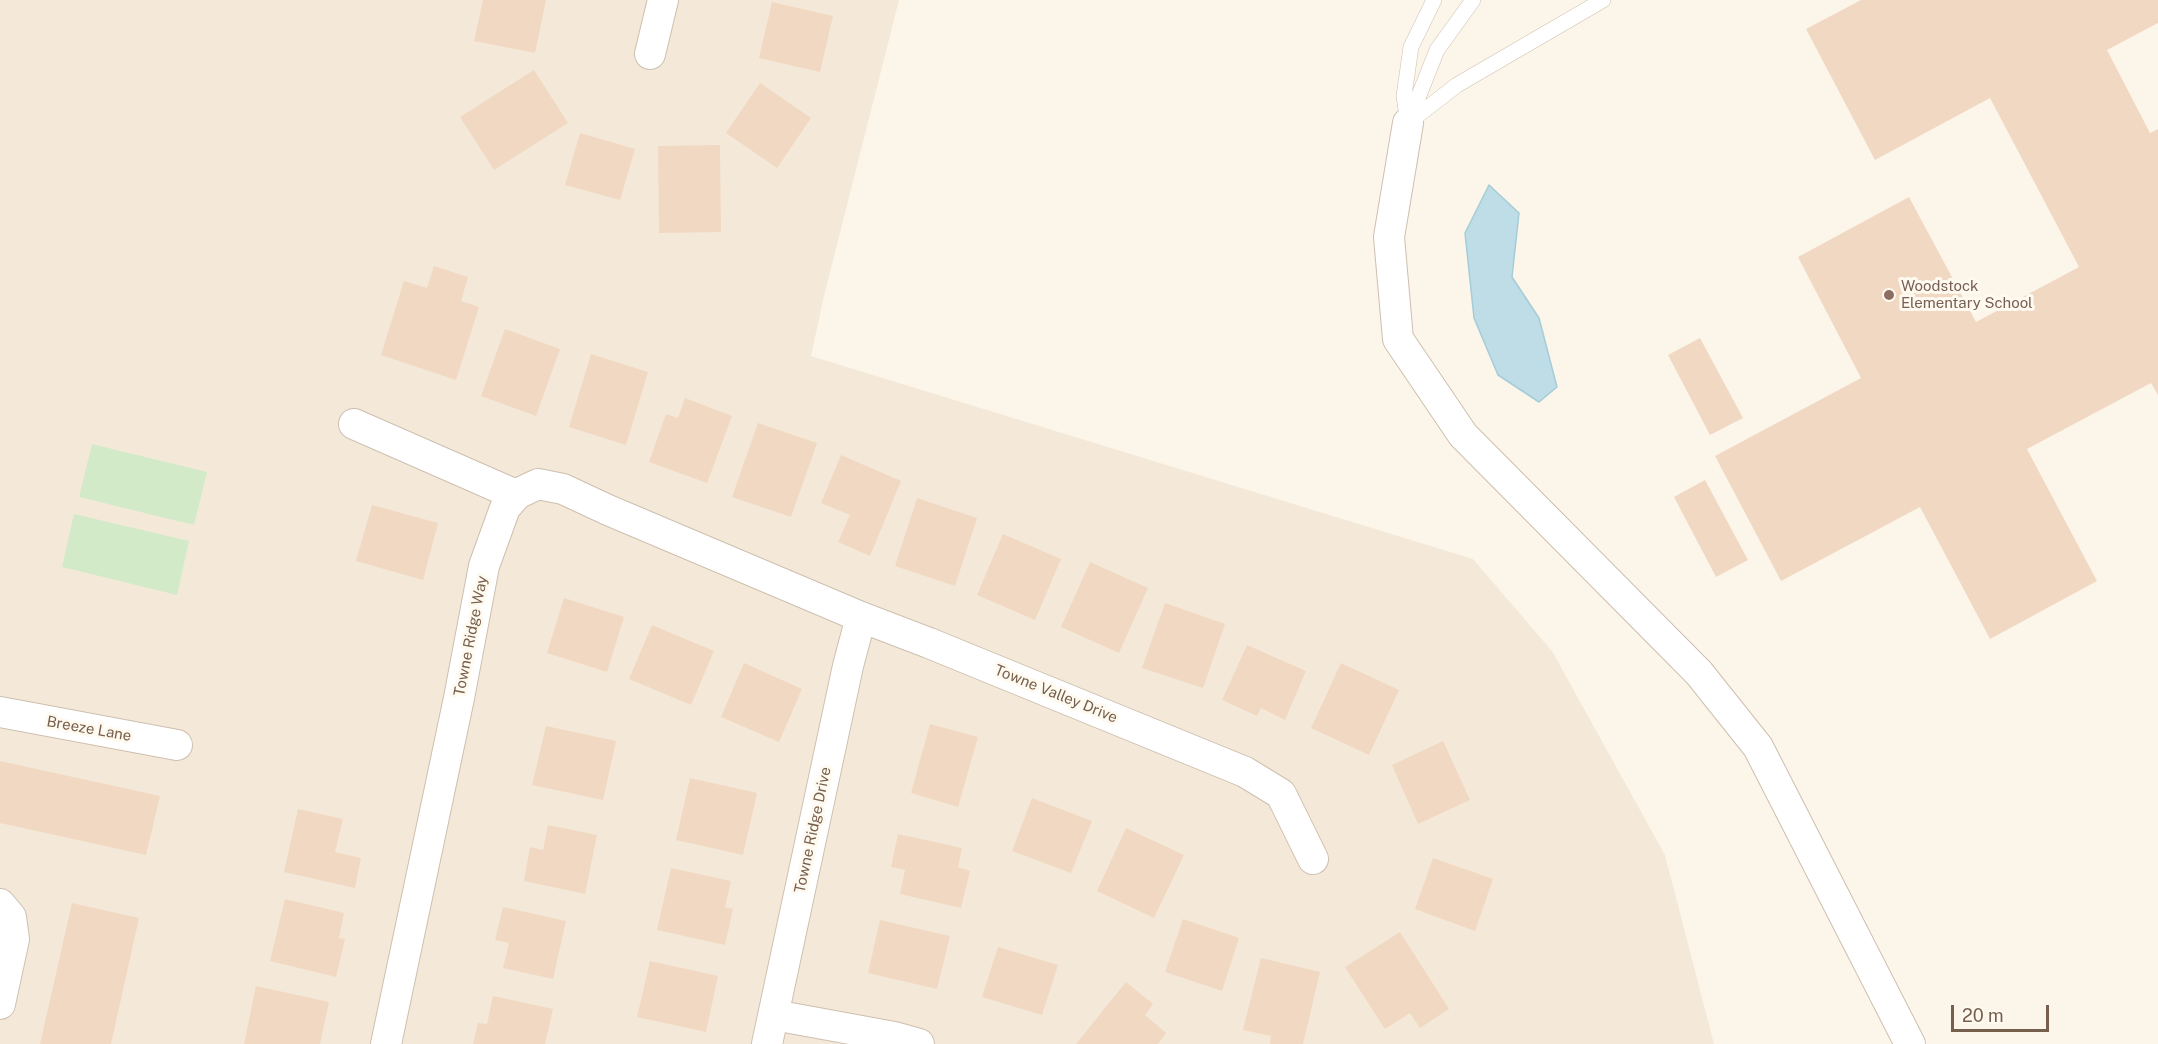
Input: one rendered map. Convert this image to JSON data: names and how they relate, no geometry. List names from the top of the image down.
{
  "streets": {
    "street": [
      "Towne Ridge Way",
      "Towne Valley Drive",
      "Breeze Lane",
      "Towne Ridge Drive"
    ]
  },
  "crossings": [
    ["Towne Ridge Way", "Towne Valley Drive"],
    ["Towne Valley Drive", "Towne Ridge Drive"]
  ],
  "places": ["Woodstock Elementary School"],
  "scale_bar": "20 m"
}
